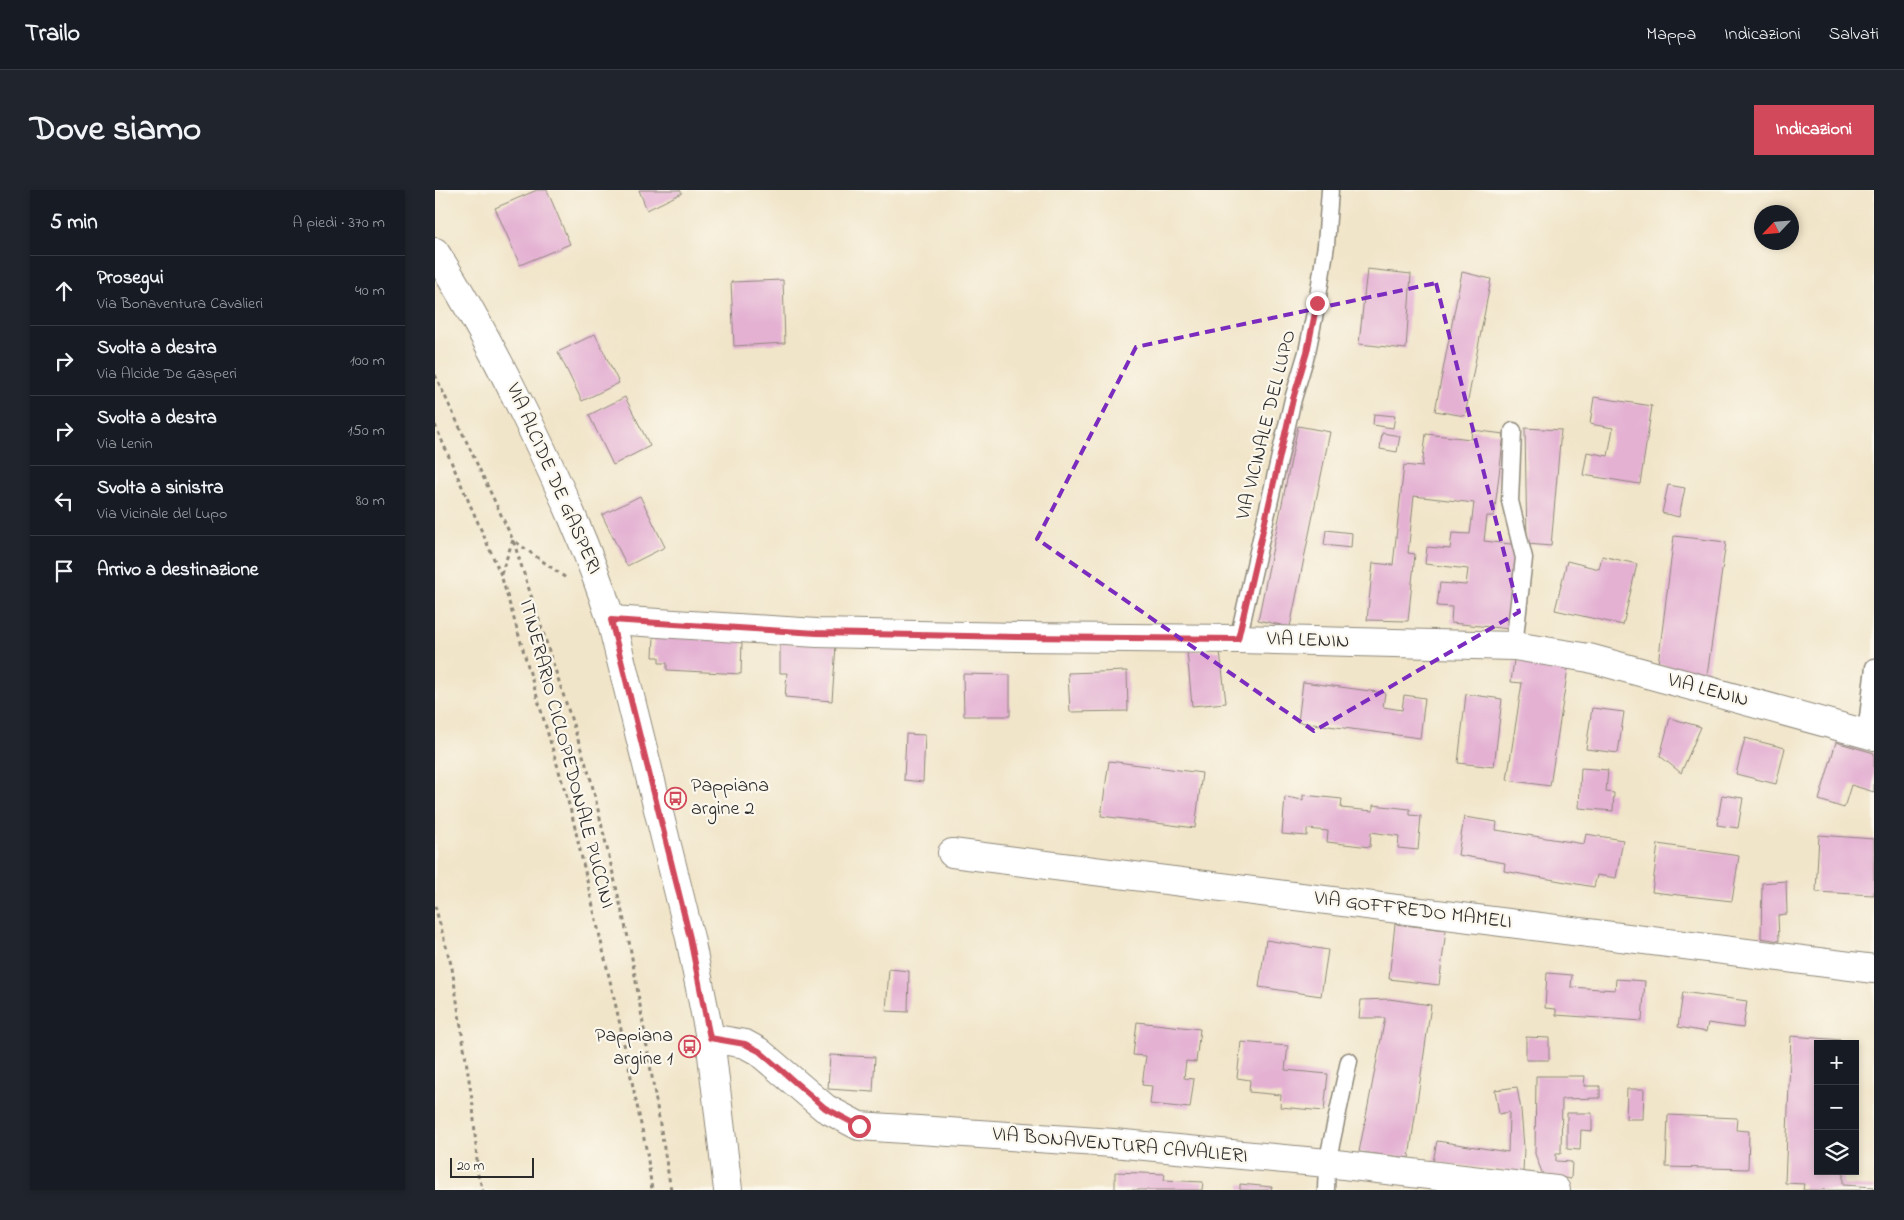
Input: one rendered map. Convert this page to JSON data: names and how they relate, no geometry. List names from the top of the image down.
{
  "streets": {
    "street": [
      "VIA ALCIDE DE GASPERI",
      "VIA LENIN",
      "VIA GOFFREDO MAMELI",
      "VIA BONAVENTURA CAVALIERI"
    ],
    "lane": ["VIA VICINALE DEL LUPO"],
    "path": ["ITINERARIO CICLOPEDONALE PUCCINI"]
  },
  "crossings": [
    ["VIA VICINALE DEL LUPO", "VIA LENIN"],
    ["VIA ALCIDE DE GASPERI", "VIA LENIN"],
    ["VIA ALCIDE DE GASPERI", "VIA BONAVENTURA CAVALIERI"]
  ],
  "places": {
    "bus stop": ["Pappiana argine 2", "Pappiana argine 1"]
  },
  "scale_bar": "20 m",
  "north": "bottom left",
  "page": {
    "header": "Trailo",
    "nav": ["Mappa", "Indicazioni", "Salvati"],
    "title": "Dove siamo",
    "buttons": "Indicazioni",
    "heading": ["5 min", "A piedi · 370 m"],
    "list": [
      ["Prosegui", "Via Bonaventura Cavalieri", "40 m"],
      ["Svolta a destra", "Via Alcide De Gasperi", "100 m"],
      ["Svolta a destra", "Via Lenin", "150 m"],
      ["Svolta a sinistra", "Via Vicinale del Lupo", "80 m"],
      "Arrivo a destinazione"
    ],
    "map_buttons": ["+", "−"],
    "scale": "20 m"
  }
}
